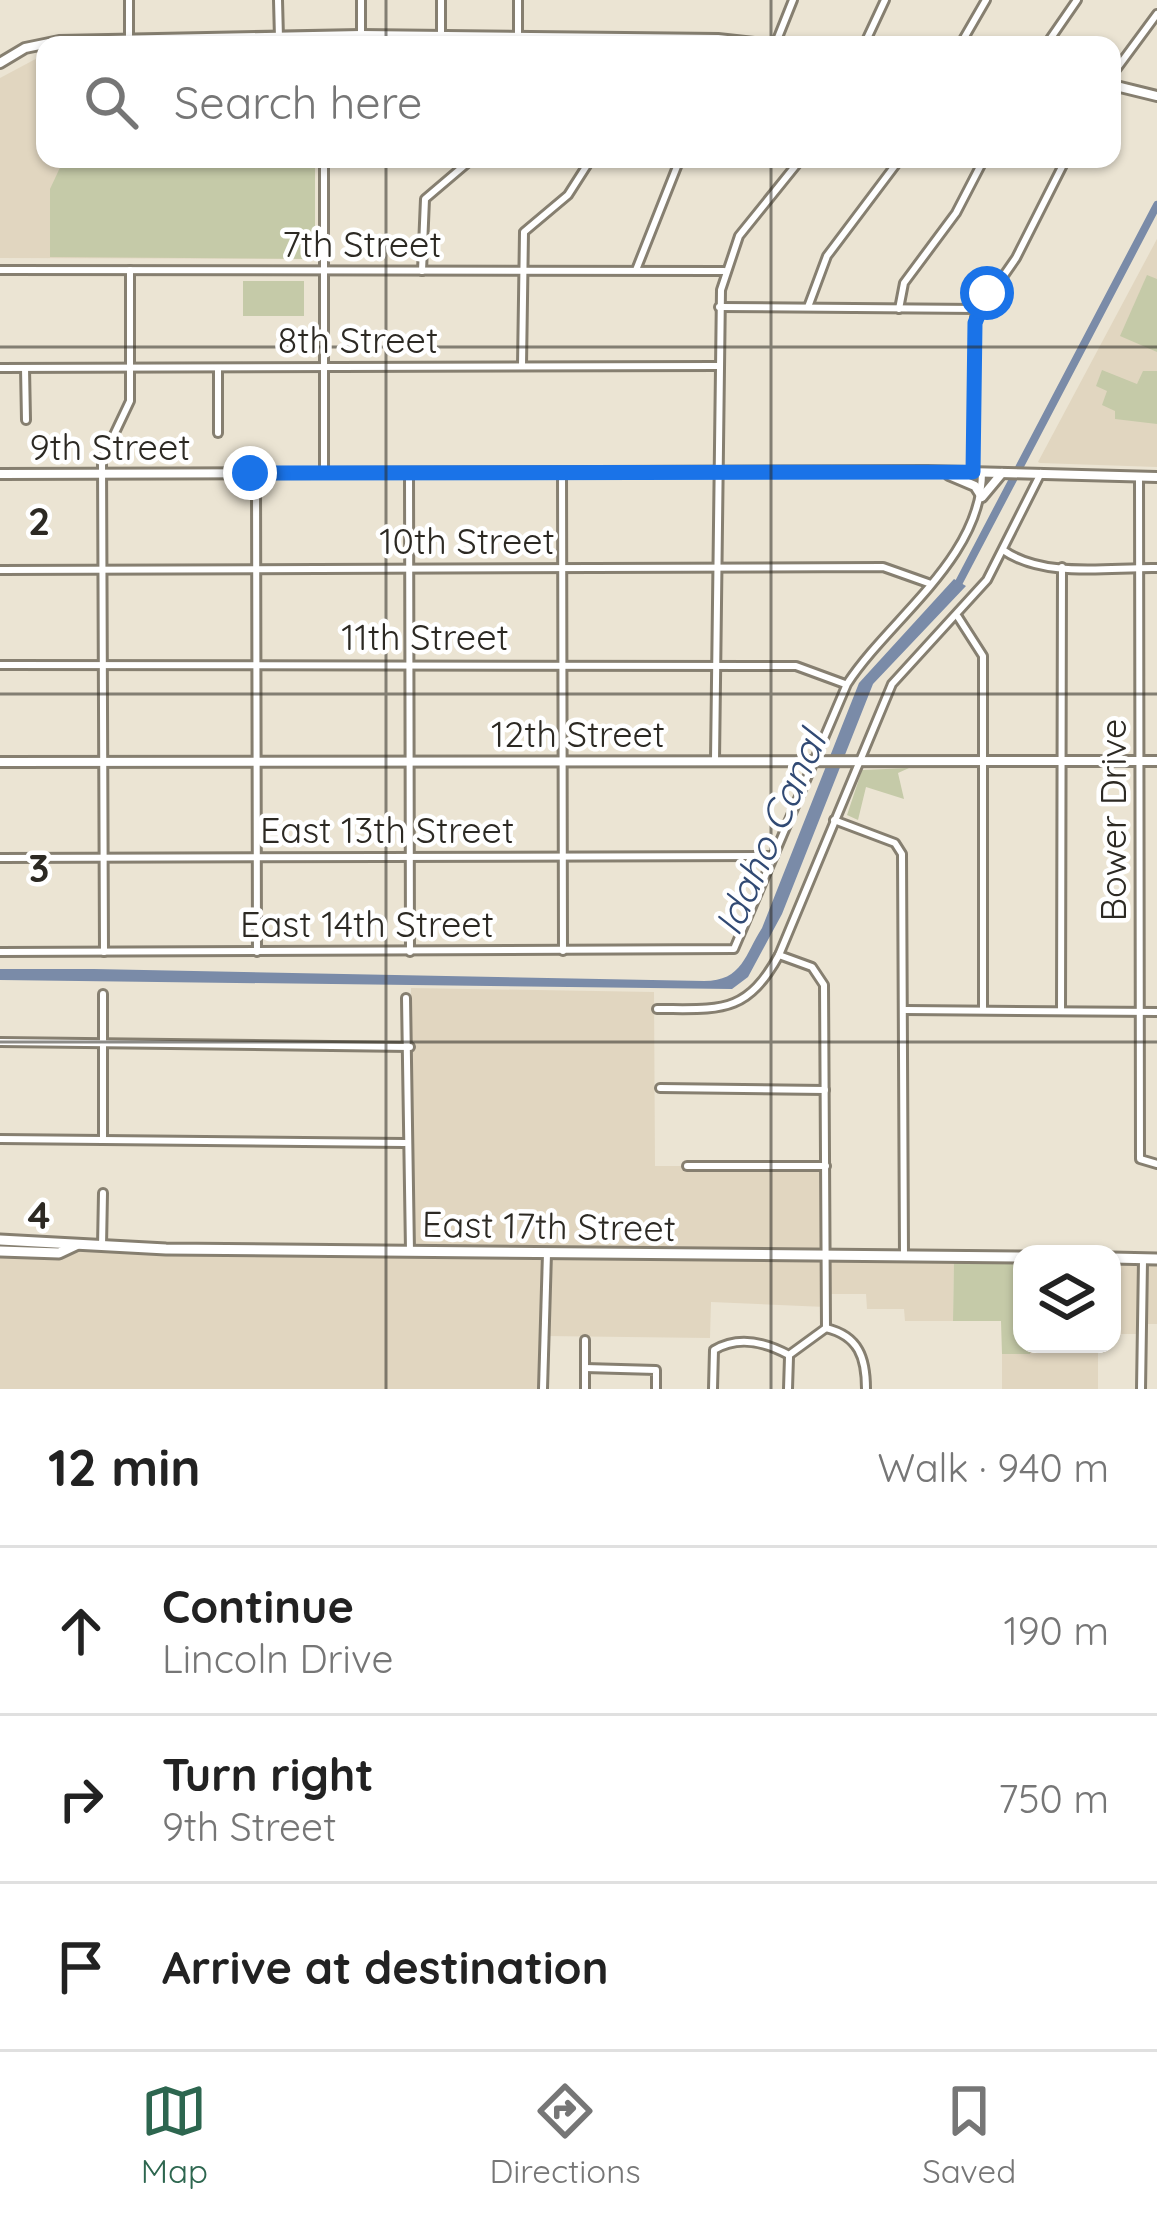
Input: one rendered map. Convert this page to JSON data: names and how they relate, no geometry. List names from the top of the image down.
{
  "streets": {
    "main road": ["East 17th Street"],
    "street": [
      "7th Street",
      "8th Street",
      "9th Street",
      "10th Street",
      "11th Street",
      "12th Street",
      "Bower Drive",
      "East 13th Street",
      "East 14th Street"
    ]
  },
  "crossings": [
    ["9th Street", "Bower Drive"],
    ["12th Street", "Bower Drive"],
    ["East 13th Street", "East 14th Street"]
  ],
  "water": ["Idaho Canal"],
  "page": {
    "search": "Search here",
    "heading": ["12 min", "Walk · 940 m"],
    "list": [
      ["Continue", "Lincoln Drive", "190 m"],
      ["Turn right", "9th Street", "750 m"],
      "Arrive at destination"
    ],
    "nav": ["Map", "Directions", "Saved"]
  },
  "grid": {
    "rows": ["2", "3", "4"]
  }
}
